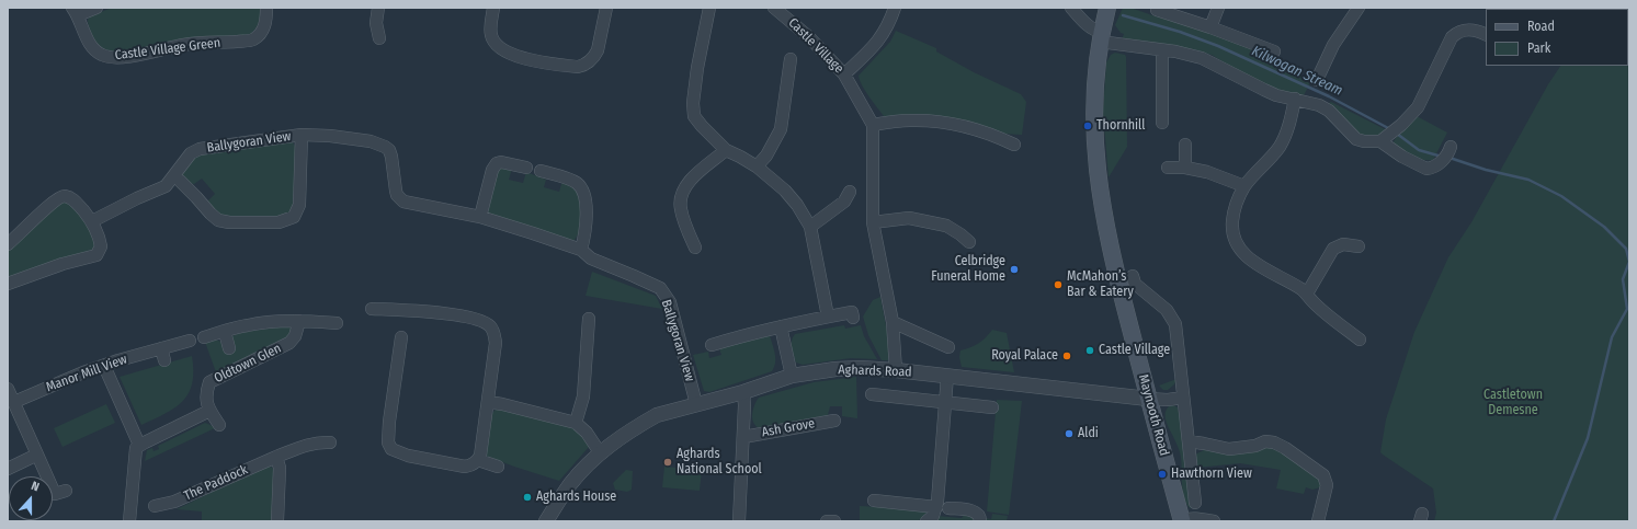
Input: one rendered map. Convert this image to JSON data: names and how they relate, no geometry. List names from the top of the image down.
{
  "streets": {
    "main road": ["Maynooth Road"],
    "street": [
      "Castle Village",
      "Castle Village Green",
      "Ballygoran View",
      "Oldtown Glen",
      "Aghards Road",
      "Manor Mill View",
      "Ash Grove",
      "The Paddock"
    ]
  },
  "crossings": [
    ["Castle Village", "Aghards Road"],
    ["Ballygoran View", "Aghards Road"],
    ["Aghards Road", "Maynooth Road"],
    ["Aghards Road", "Ash Grove"]
  ],
  "water": ["Kilwogan Stream"],
  "parks": ["Castletown Demesne"],
  "places": [
    "Thornhill",
    "Celbridge Funeral Home",
    "McMahon’s Bar & Eatery",
    "Castle Village",
    "Royal Palace",
    "Aldi",
    "Aghards National School",
    "Hawthorn View",
    "Aghards House"
  ],
  "legend": ["Road", "Park"],
  "north": "top"
}
